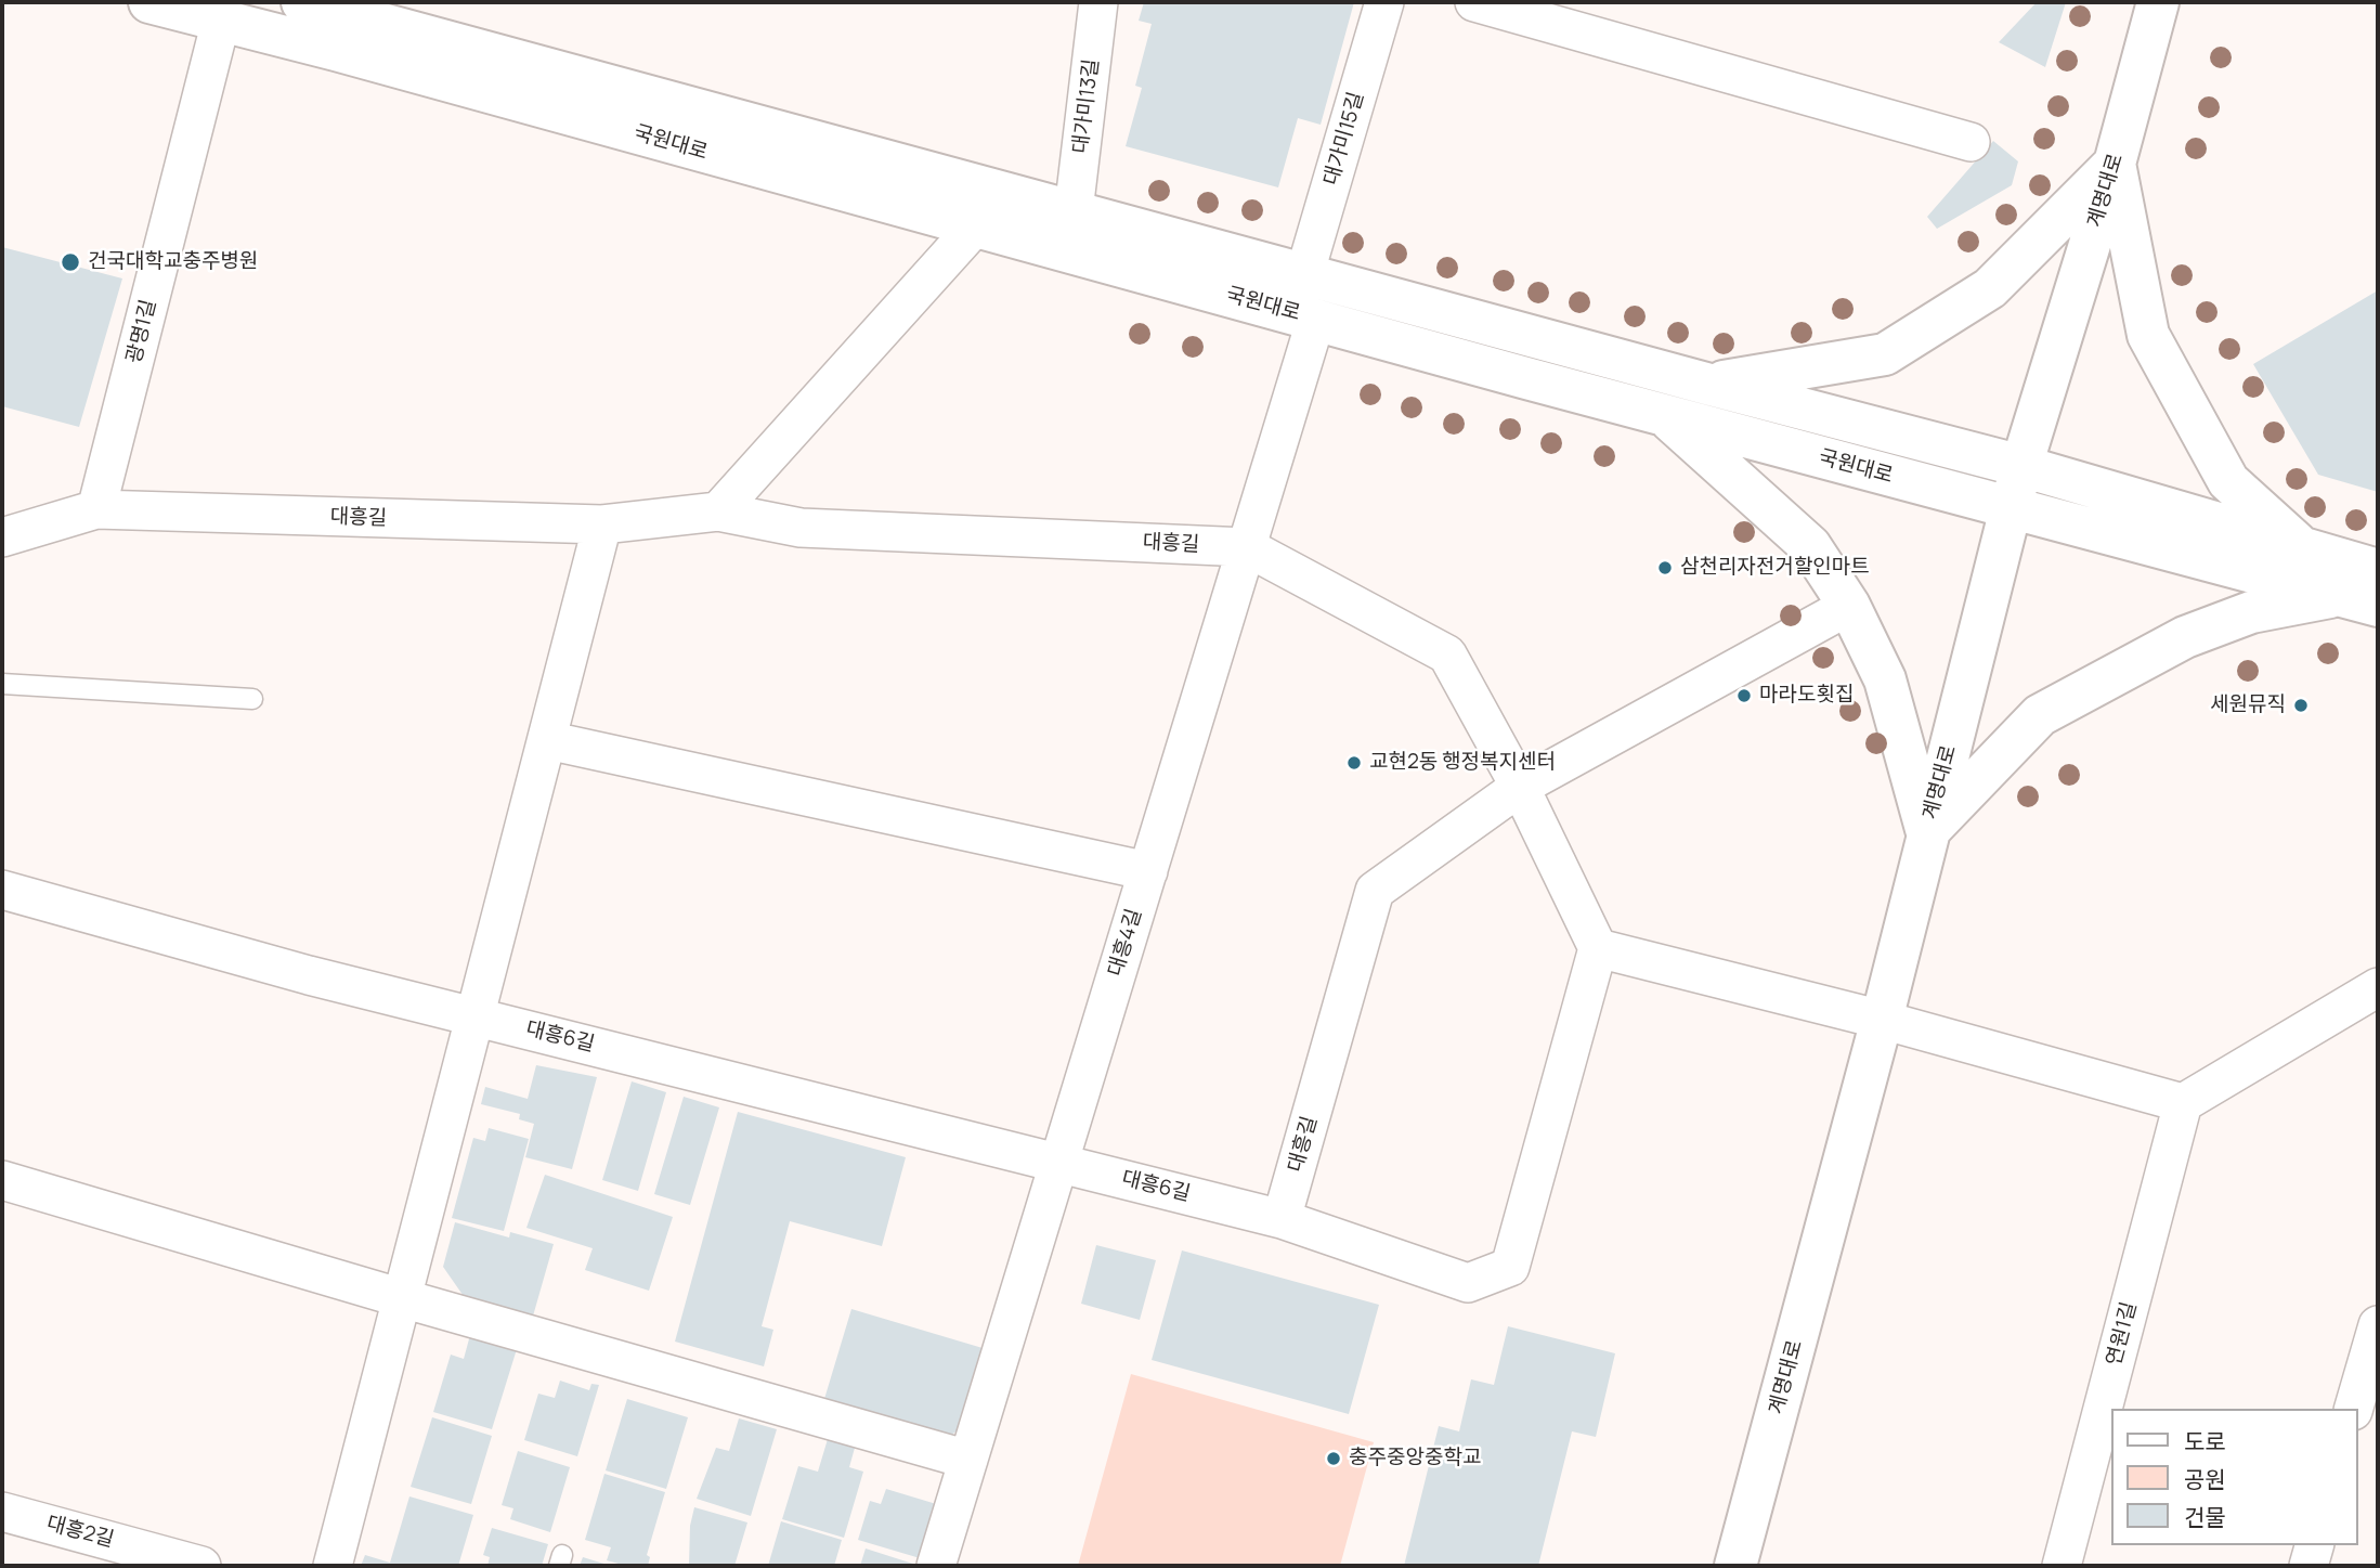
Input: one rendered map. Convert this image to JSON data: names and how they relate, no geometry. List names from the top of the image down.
{
  "streets": {
    "street": [
      "대가미13길",
      "대가미15길",
      "국원대로",
      "계명대로",
      "광명1길",
      "대흥길",
      "대흥4길",
      "대흥6길",
      "연원1길",
      "대흥2길"
    ]
  },
  "crossings": [
    ["대가미13길", "국원대로"],
    ["대가미15길", "국원대로"],
    ["국원대로", "계명대로"],
    ["국원대로", "광명1길"],
    ["국원대로", "대흥4길"],
    ["광명1길", "대흥길"],
    ["대흥길", "대흥4길"],
    ["대흥길", "대흥6길"],
    ["대흥4길", "대흥6길"]
  ],
  "places": [
    "건국대학교충주병원",
    "삼천리자전거할인마트",
    "마라도횟집",
    "세원뮤직",
    "교현2동 행정복지센터",
    "충주중앙중학교"
  ],
  "legend": ["도로", "공원", "건물"]
}
